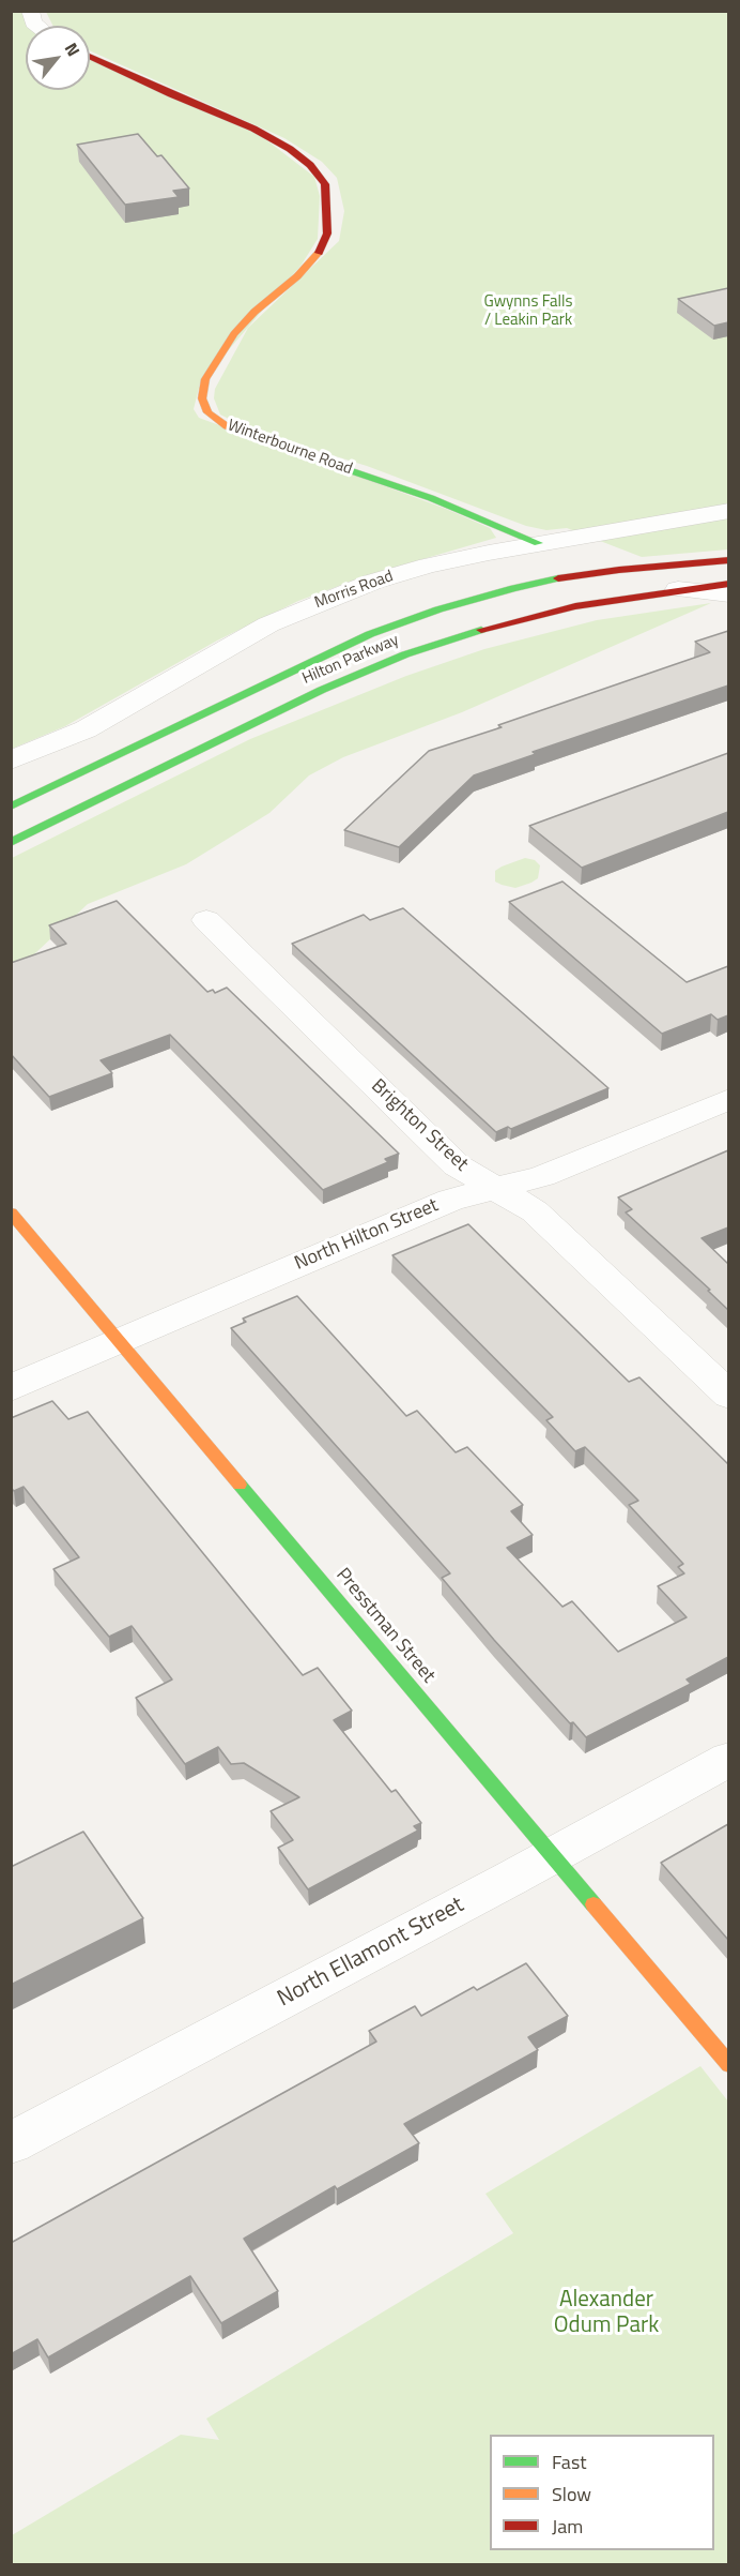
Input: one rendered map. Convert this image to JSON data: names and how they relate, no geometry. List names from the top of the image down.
{
  "streets": {
    "street": [
      "Winterbourne Road",
      "Morris Road",
      "Hilton Parkway",
      "Brighton Street",
      "North Hilton Street",
      "Presstman Street",
      "North Ellamont Street"
    ]
  },
  "crossings": [
    ["Winterbourne Road", "Morris Road"],
    ["Brighton Street", "North Hilton Street"],
    ["North Hilton Street", "Presstman Street"],
    ["Presstman Street", "North Ellamont Street"]
  ],
  "parks": ["Gwynns Falls / Leakin Park", "Alexander Odum Park"],
  "legend": ["Fast", "Slow", "Jam"],
  "north": "top right"
}
